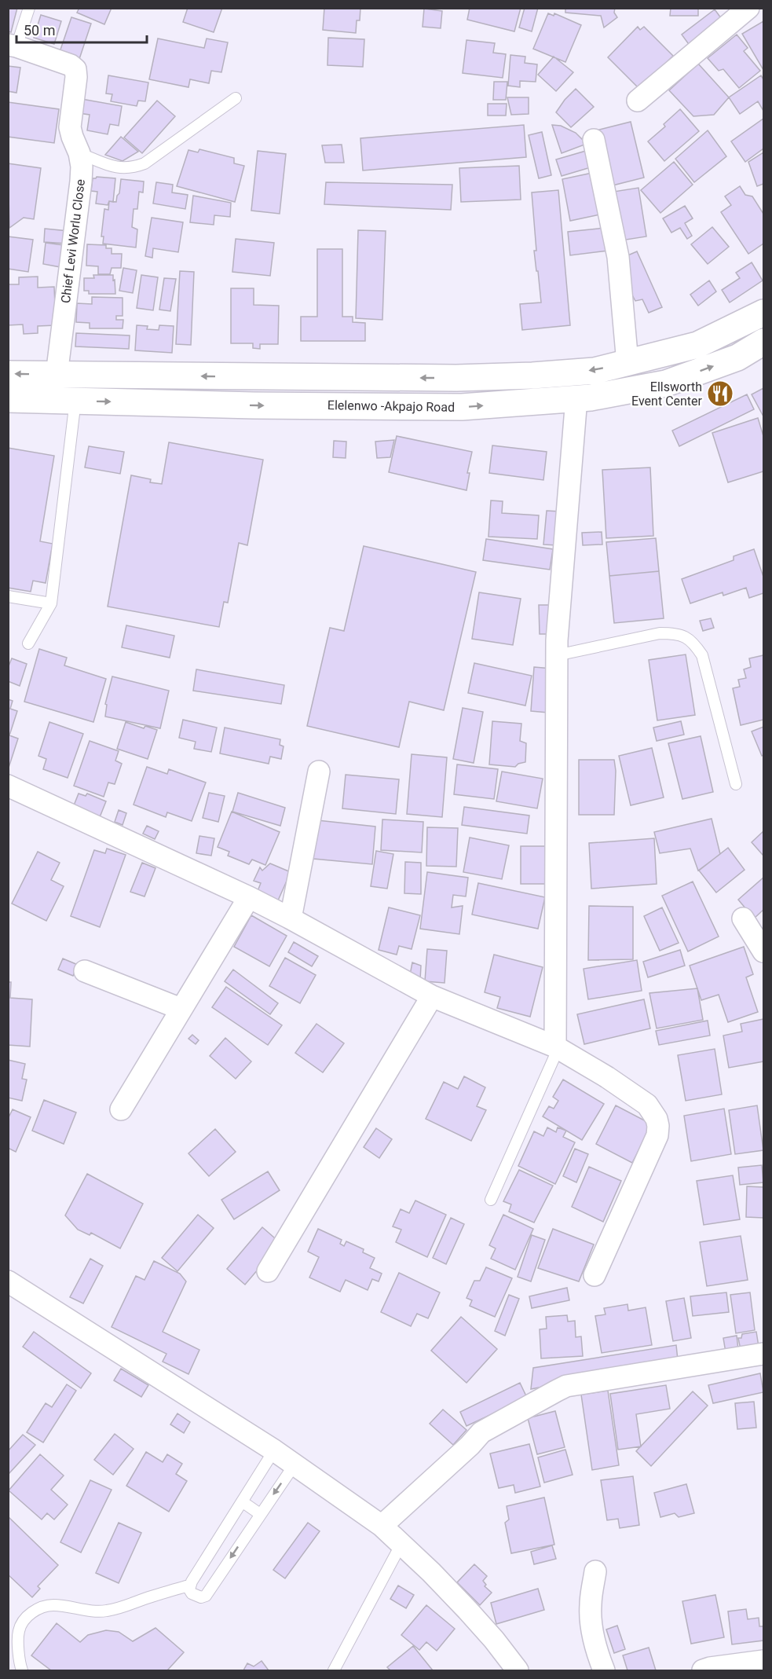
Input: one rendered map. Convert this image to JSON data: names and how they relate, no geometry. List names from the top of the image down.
{
  "streets": {
    "main road": ["Elelenwo -Akpajo Road"],
    "street": ["Chief Levi Worlu Close"]
  },
  "places": {
    "restaurant": ["Ellsworth Event Center"]
  },
  "scale_bar": "50 m"
}
